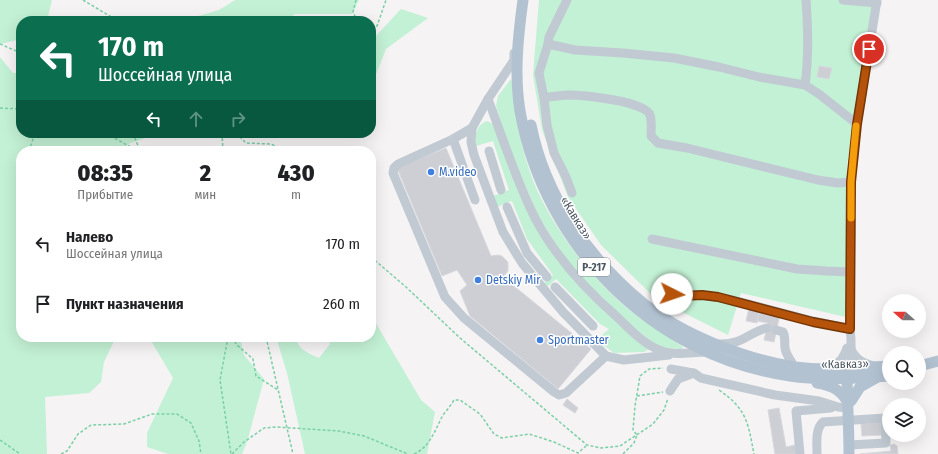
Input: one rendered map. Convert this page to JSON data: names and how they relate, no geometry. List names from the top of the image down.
{
  "streets": {
    "main road": ["«Кавказ»", "Р-217"]
  },
  "places": ["M.video", "Detskiy Mir", "Sportmaster"],
  "north": "left",
  "page": {
    "turn": ["170 m", "Шоссейная улица"],
    "eta": [
      "08:35",
      "Прибытие",
      "2",
      "мин",
      "430",
      "m"
    ],
    "list": [
      {
        "name": "Налево",
        "note": "Шоссейная улица",
        "value": "170 m"
      },
      {
        "name": "Пункт назначения",
        "value": "260 m"
      }
    ]
  }
}
